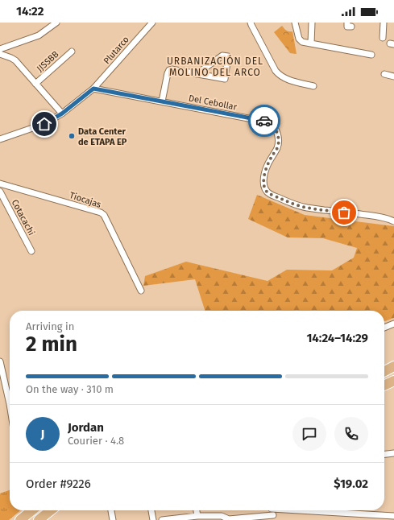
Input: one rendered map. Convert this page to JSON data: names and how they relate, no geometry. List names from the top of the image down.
{
  "streets": {
    "street": [
      "Plutarco",
      "JJSSBB",
      "Del Cebollar",
      "Tiocajas",
      "Cotacachi"
    ]
  },
  "crossings": [
    ["Plutarco", "Del Cebollar"]
  ],
  "districts": ["URBANIZACIÓN DEL MOLINO DEL ARCO"],
  "places": ["Data Center de ETAPA EP"],
  "page": {
    "status": "14:22",
    "heading": ["2 min", "Arriving in", "14:24–14:29"],
    "panel": [
      "Jordan",
      "Courier · 4.8",
      "Order #9226",
      "$19.02"
    ],
    "bar": "On the way · 310 m",
    "round": "J"
  }
}
